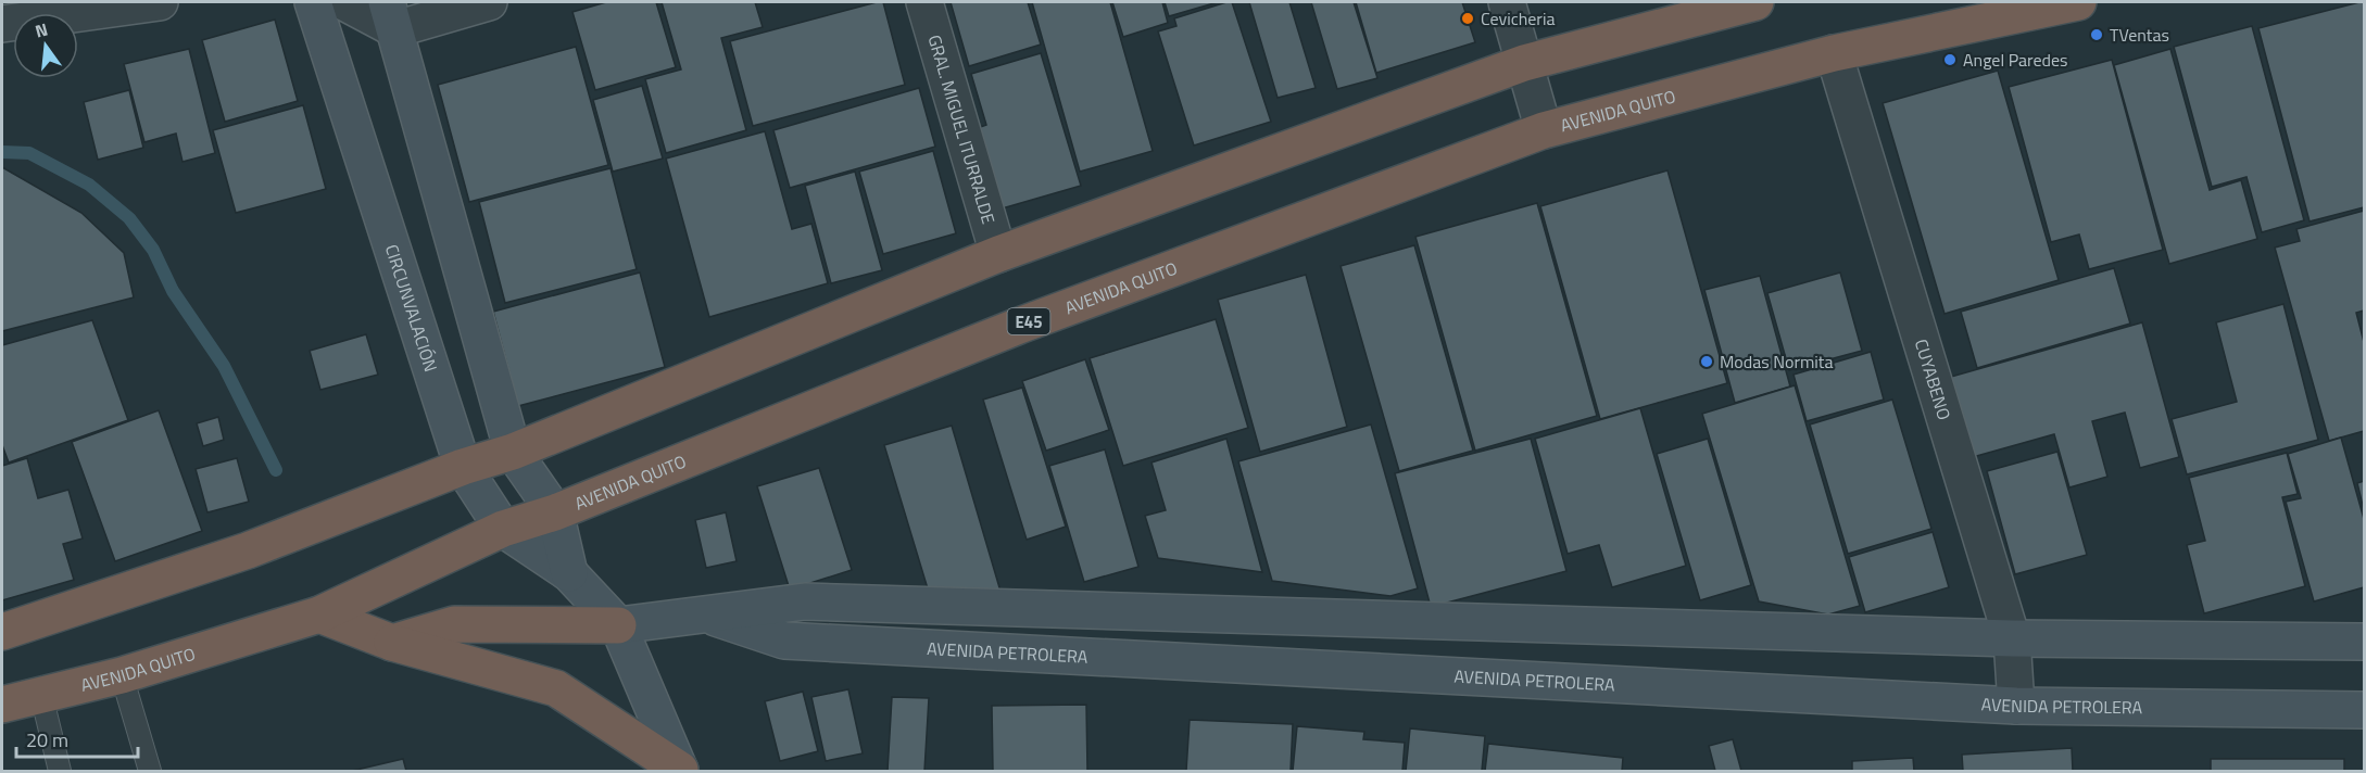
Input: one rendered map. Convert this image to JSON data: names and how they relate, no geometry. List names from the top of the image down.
{
  "streets": {
    "highway": ["AVENIDA QUITO", "E45"],
    "main road": ["CIRCUNVALACIÓN", "AVENIDA PETROLERA"],
    "street": ["GRAL. MIGUEL ITURRALDE", "CUYABENO"]
  },
  "crossings": [
    ["AVENIDA QUITO", "CIRCUNVALACIÓN"],
    ["AVENIDA QUITO", "CUYABENO"],
    ["CIRCUNVALACIÓN", "AVENIDA PETROLERA"],
    ["CUYABENO", "AVENIDA PETROLERA"]
  ],
  "places": [
    "Cevicheria",
    "TVentas",
    "Angel Paredes",
    "Modas Normita"
  ],
  "scale_bar": "20 m",
  "north": "top"
}
